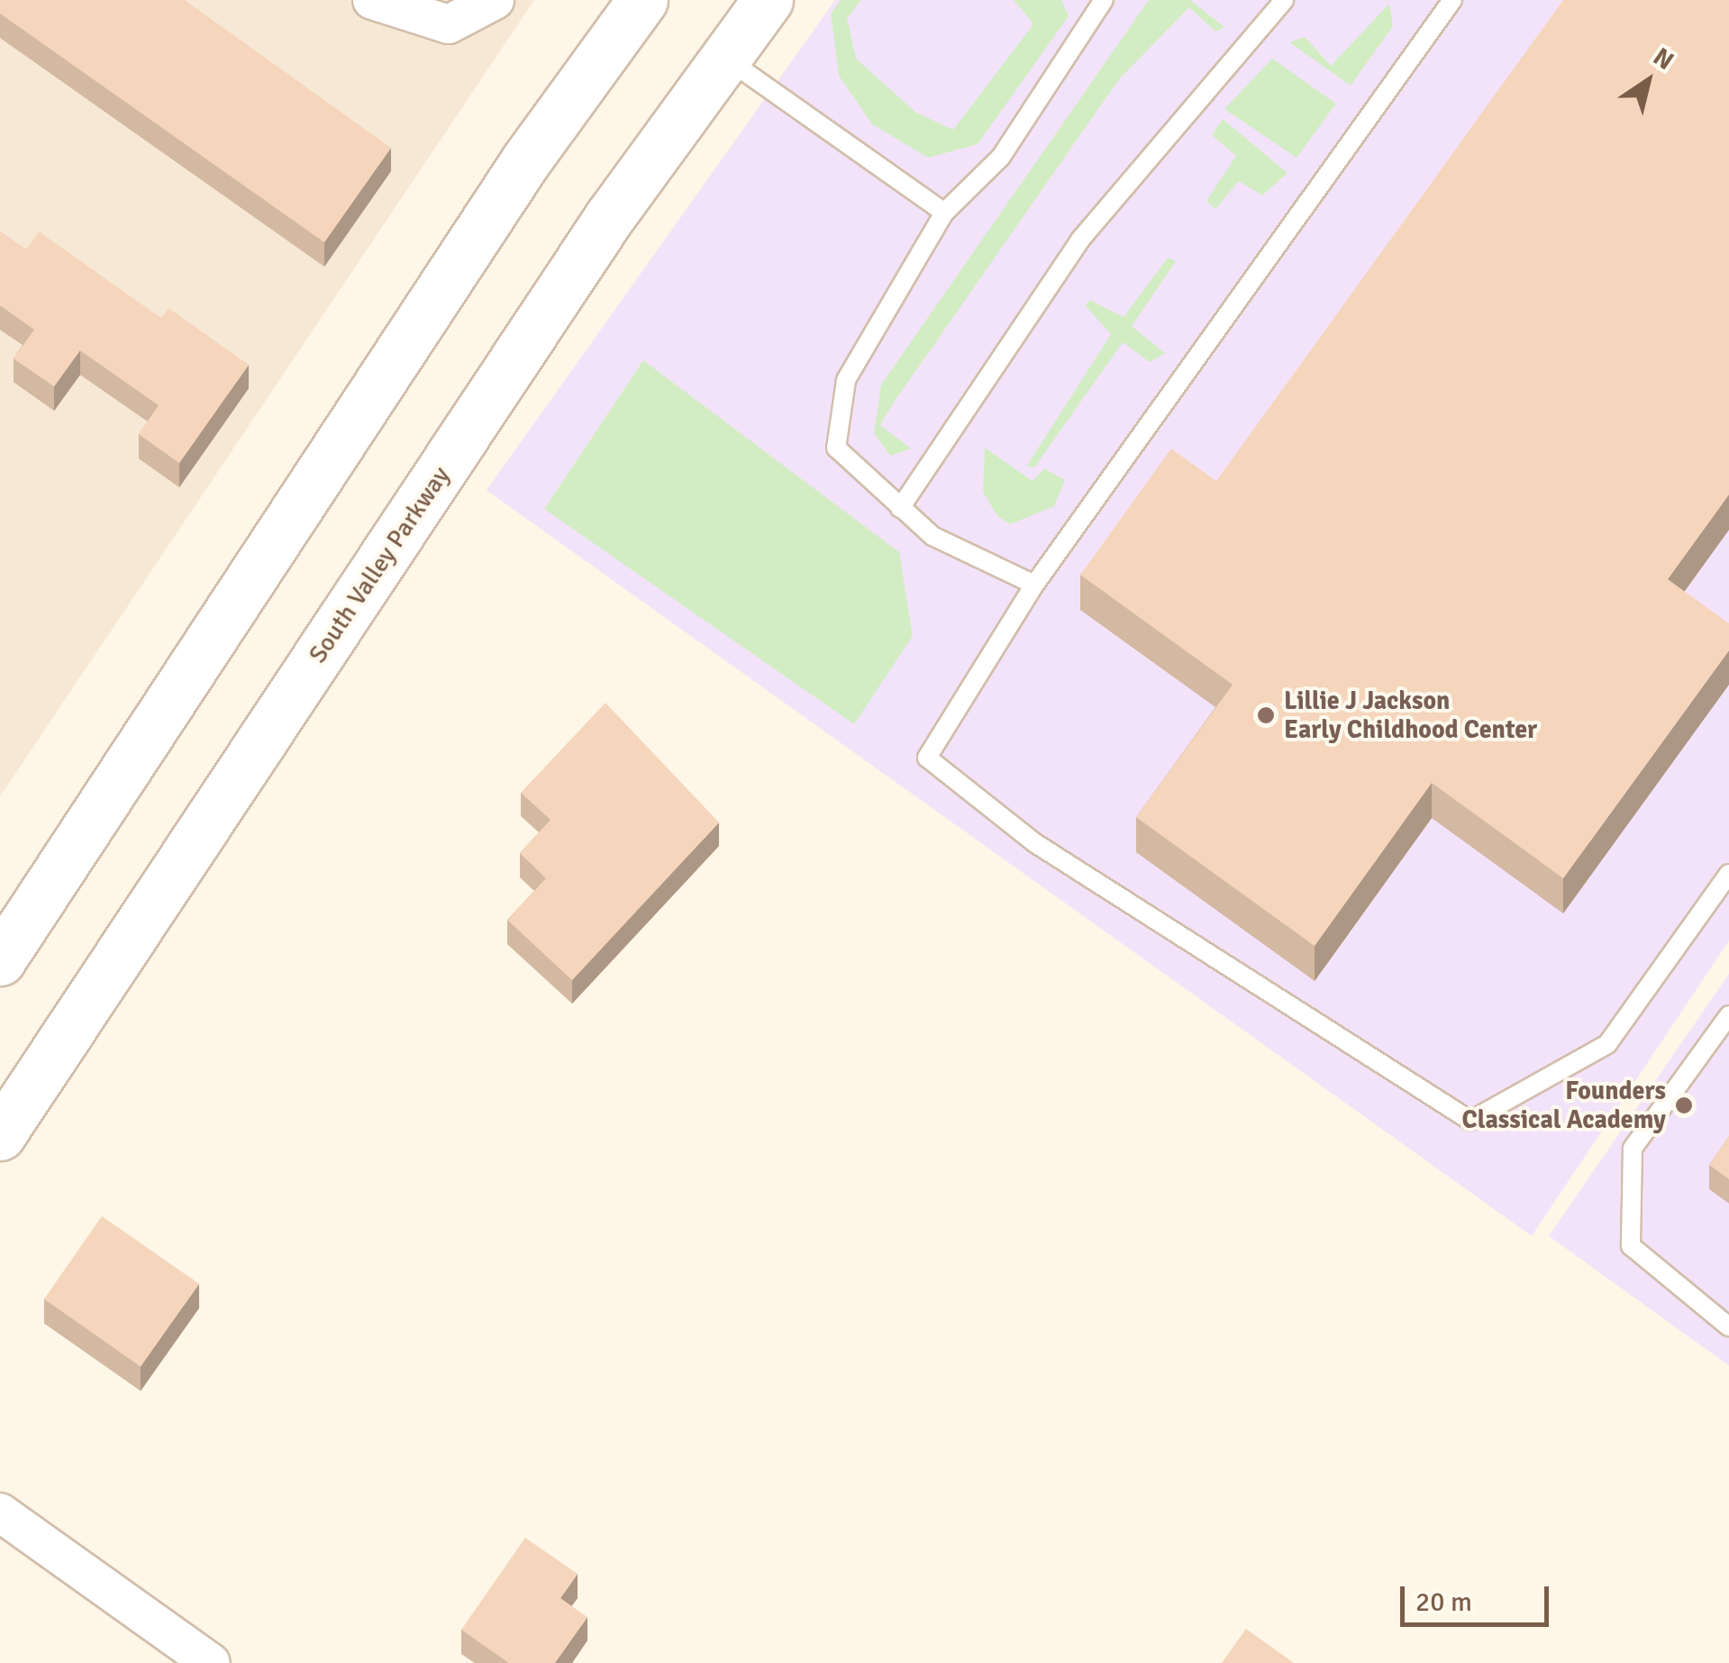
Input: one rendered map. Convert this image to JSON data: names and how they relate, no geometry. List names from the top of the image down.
{
  "streets": {
    "main road": ["South Valley Parkway"]
  },
  "places": ["Lillie J Jackson Early Childhood Center", "Founders Classical Academy"],
  "scale_bar": "20 m",
  "north": "top right"
}
